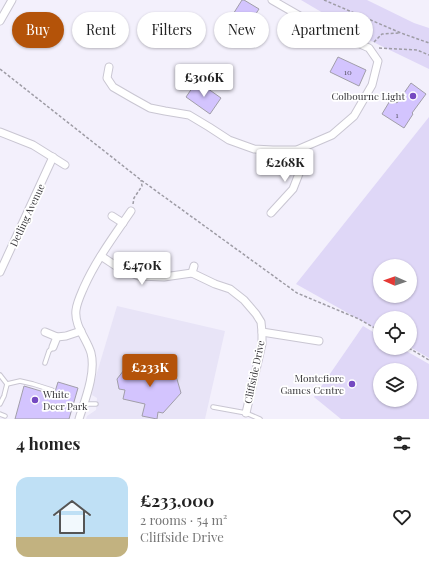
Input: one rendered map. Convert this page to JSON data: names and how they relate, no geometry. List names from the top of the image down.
{
  "streets": {
    "street": ["Detling Avenue", "Cliffside Drive"]
  },
  "places": ["Colbourne Light", "Montefiore Games Centre", "White Deer Park"],
  "house_numbers": ["10", "1"],
  "north": "left",
  "page": {
    "chip": [
      "Buy",
      "Rent",
      "Filters",
      "New",
      "Apartment"
    ],
    "price": [
      "£306K",
      "£268K",
      "£470K",
      "£233K"
    ],
    "heading": "4 homes",
    "list": [
      {
        "name": "£233,000",
        "note": "2 rooms · 54 m² · Cliffside Drive"
      }
    ]
  }
}
